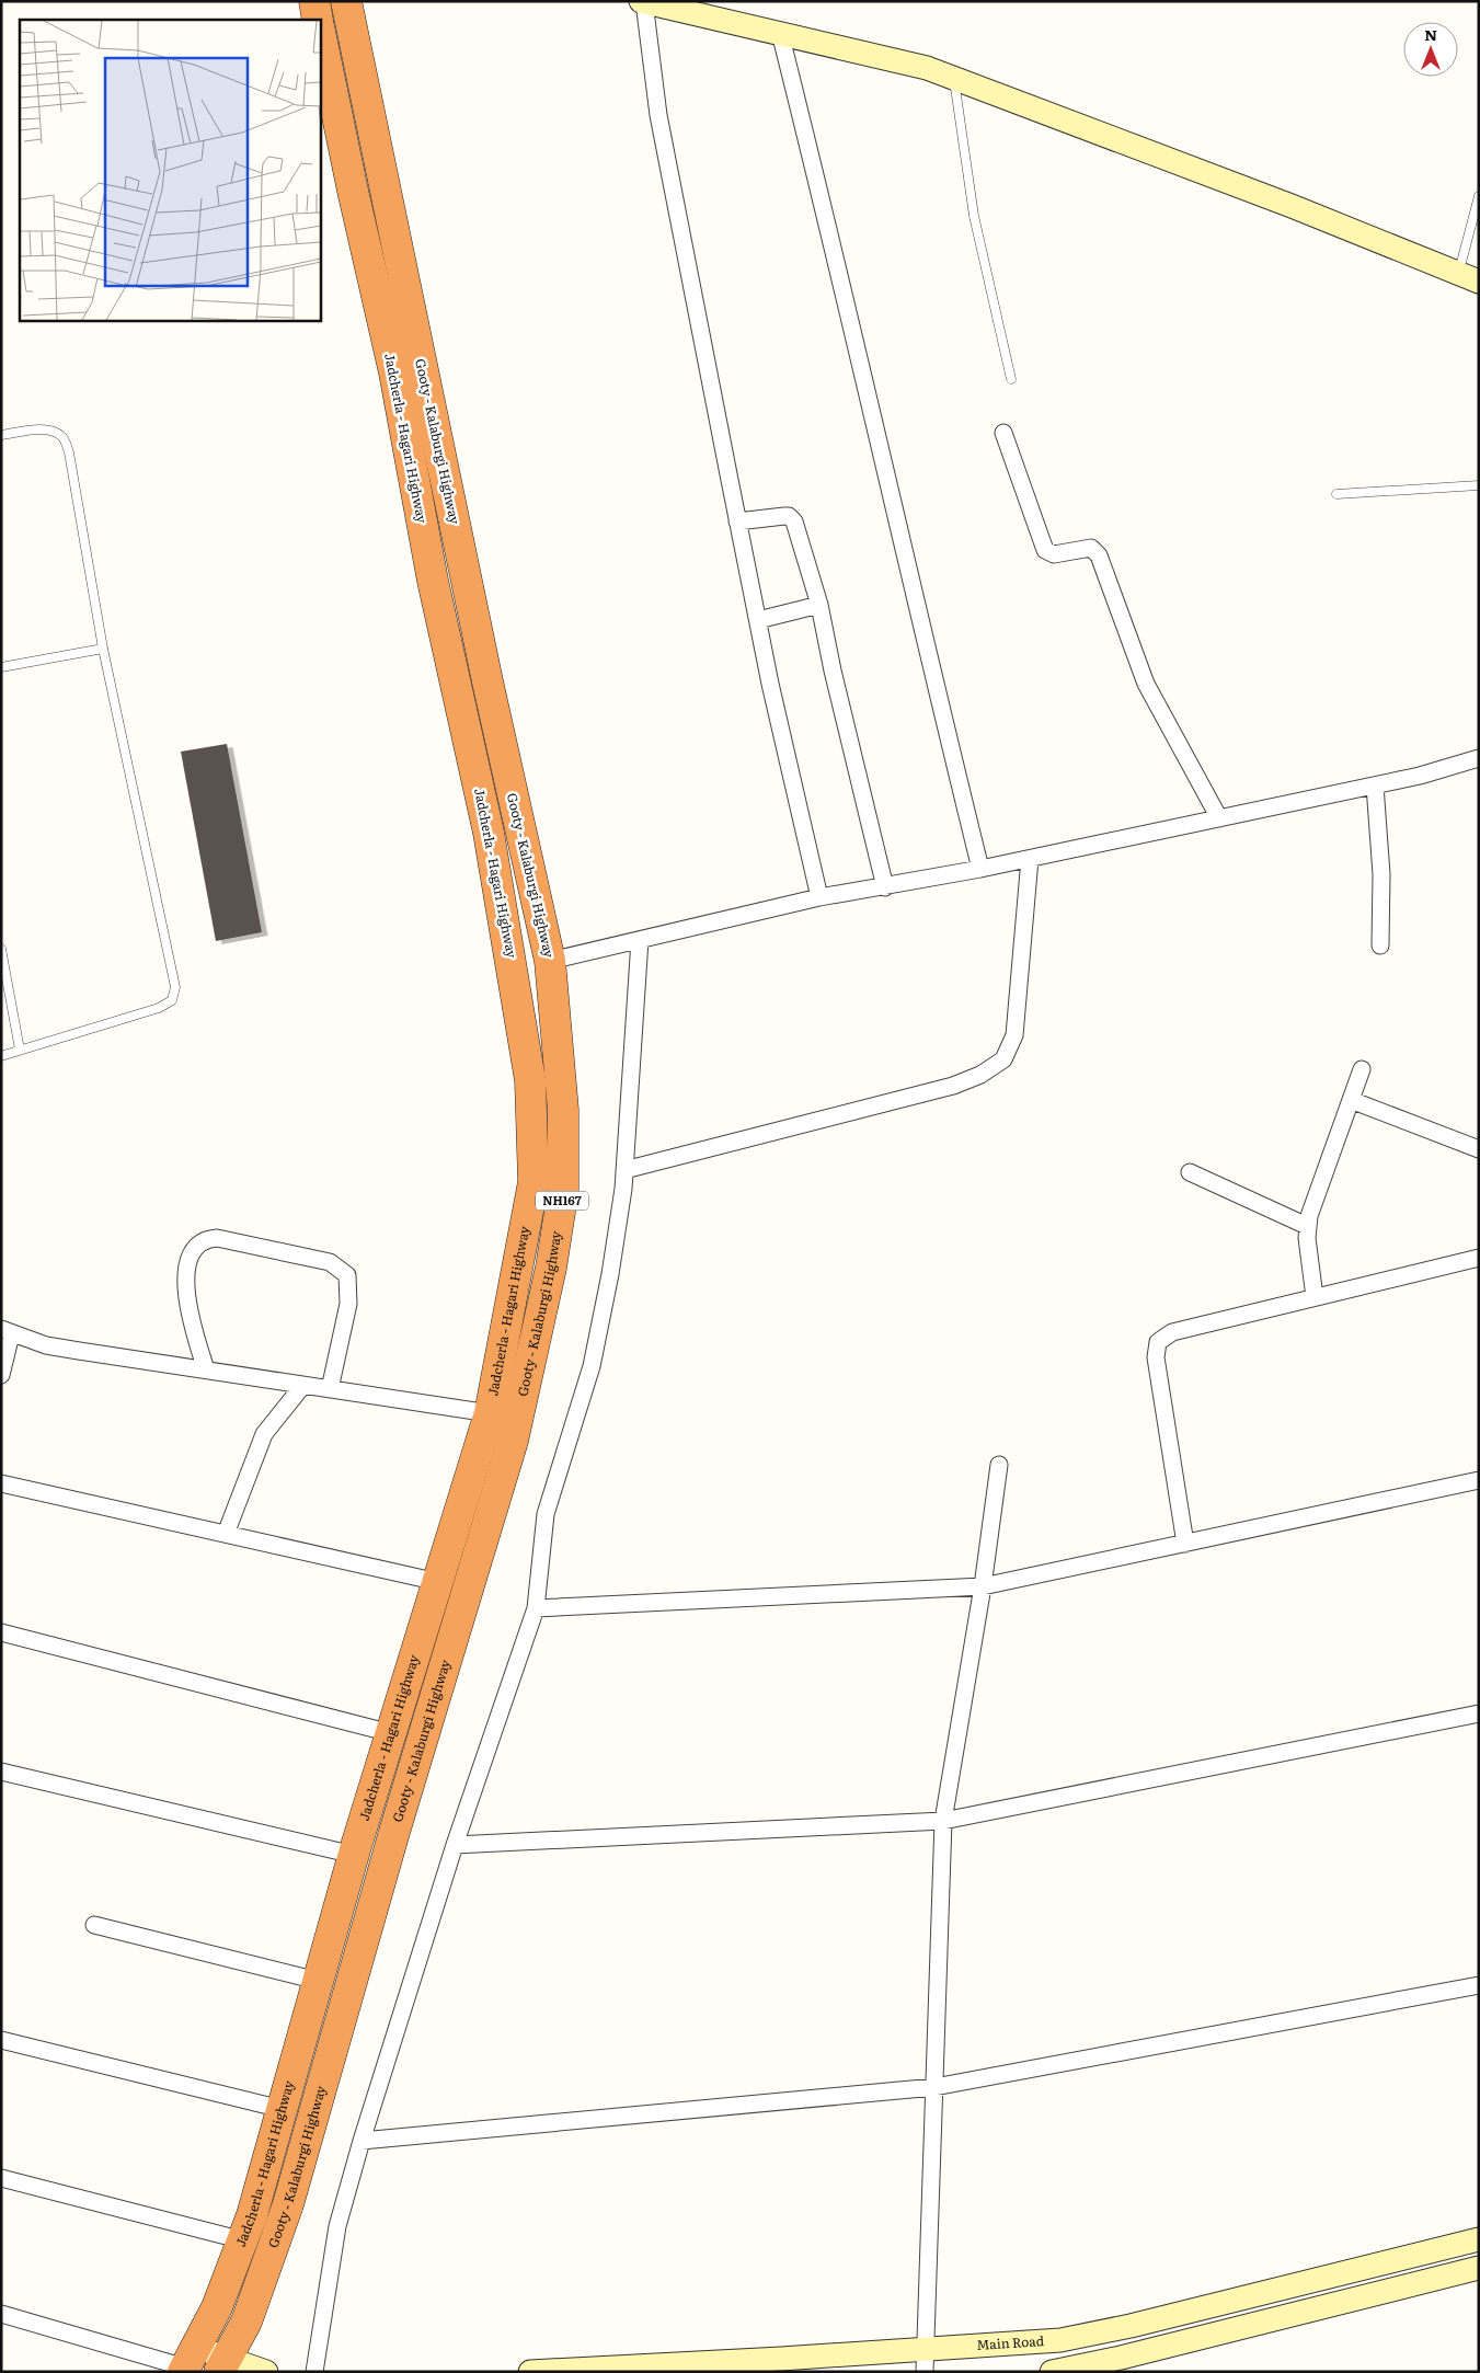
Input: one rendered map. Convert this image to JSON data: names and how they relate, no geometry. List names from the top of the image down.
{
  "streets": {
    "highway": ["Jadcherla - Hagari Highway", "Gooty - Kalaburgi Highway", "NH167"],
    "street": ["Main Road"]
  },
  "north": "top"
}
